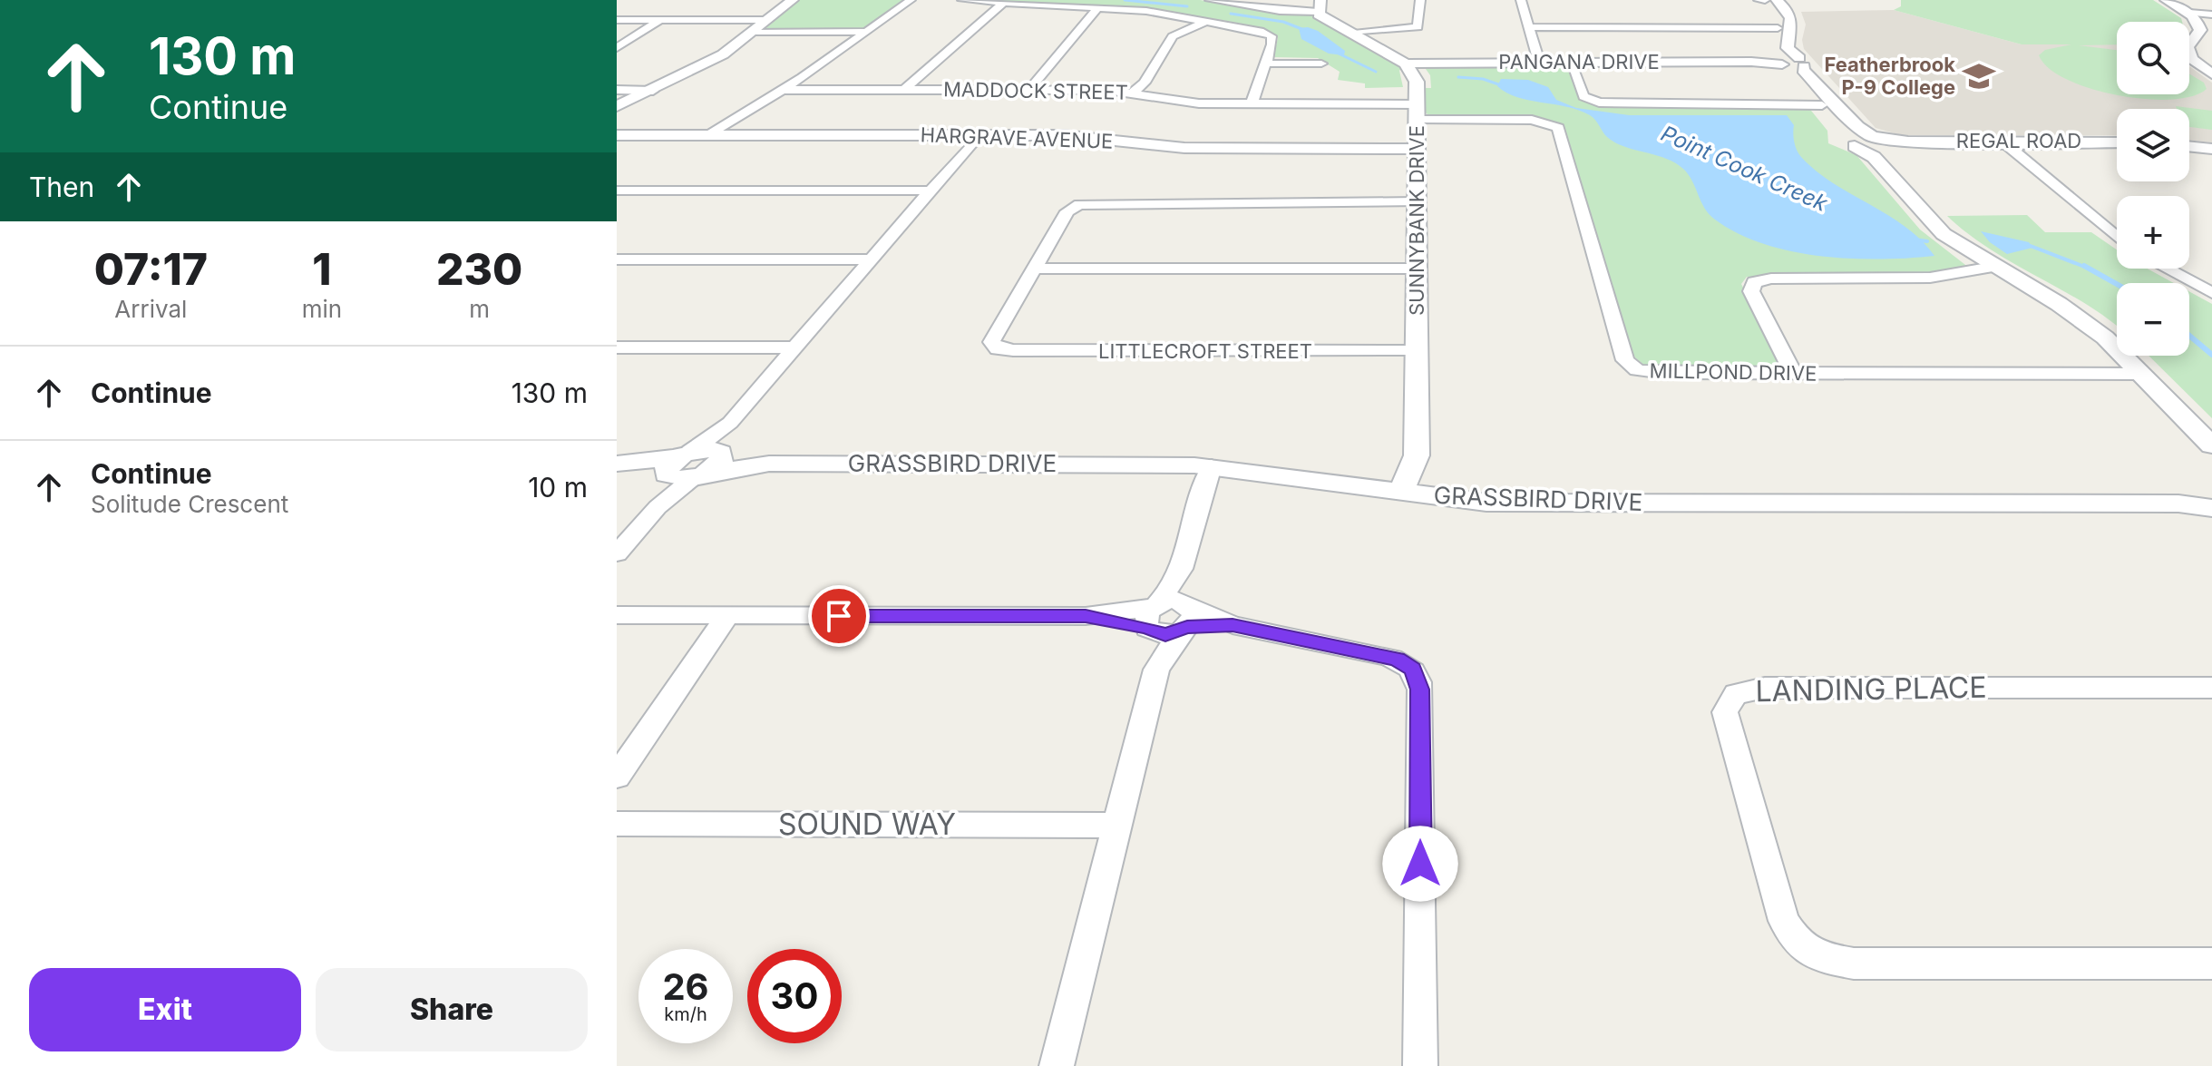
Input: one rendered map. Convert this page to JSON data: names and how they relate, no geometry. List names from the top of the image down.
{
  "streets": {
    "street": [
      "PANGANA DRIVE",
      "MADDOCK STREET",
      "HARGRAVE AVENUE",
      "REGAL ROAD",
      "SUNNYBANK DRIVE",
      "LITTLECROFT STREET",
      "MILLPOND DRIVE",
      "GRASSBIRD DRIVE",
      "LANDING PLACE",
      "SOUND WAY"
    ]
  },
  "crossings": [
    ["PANGANA DRIVE", "SUNNYBANK DRIVE"],
    ["MADDOCK STREET", "SUNNYBANK DRIVE"],
    ["MADDOCK STREET", "MILLPOND DRIVE"],
    ["HARGRAVE AVENUE", "SUNNYBANK DRIVE"],
    ["SUNNYBANK DRIVE", "LITTLECROFT STREET"],
    ["SUNNYBANK DRIVE", "MILLPOND DRIVE"],
    ["SUNNYBANK DRIVE", "GRASSBIRD DRIVE"]
  ],
  "water": ["Point Cook Creek"],
  "places": {
    "school or university": ["Featherbrook P-9 College"]
  },
  "page": {
    "turn": ["130 m", "Continue"],
    "map_buttons": ["+", "−"],
    "then": "Then",
    "eta": [
      "07:17",
      "Arrival",
      "1",
      "min",
      "230",
      "m"
    ],
    "list": [
      {
        "name": "Continue",
        "value": "130 m"
      },
      {
        "name": "Continue",
        "note": "Solitude Crescent",
        "value": "10 m"
      }
    ],
    "speed": "26 km/h",
    "limit": "30",
    "buttons": ["Exit", "Share"]
  }
}
